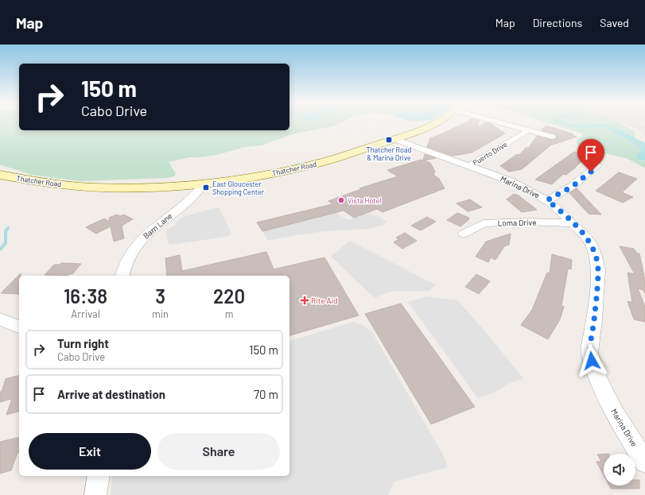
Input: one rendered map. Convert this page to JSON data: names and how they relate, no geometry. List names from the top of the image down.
{
  "streets": {
    "main road": ["Thatcher Road"],
    "street": [
      "Puerto Drive",
      "Marina Drive",
      "Loma Drive",
      "Barn Lane"
    ]
  },
  "crossings": [
    ["Puerto Drive", "Marina Drive"],
    ["Thatcher Road", "Marina Drive"],
    ["Thatcher Road", "Barn Lane"],
    ["Marina Drive", "Loma Drive"]
  ],
  "places": {
    "transit": ["Thatcher Road & Marina Drive", "East Gloucester Shopping Center"],
    "other": ["Vista Hotel"],
    "health": ["Rite Aid"]
  },
  "page": {
    "header": "Map",
    "nav": ["Map", "Directions", "Saved"],
    "turn": ["150 m", "Cabo Drive"],
    "eta": [
      "16:38",
      "Arrival",
      "3",
      "min",
      "220",
      "m"
    ],
    "list": [
      {
        "name": "Turn right",
        "note": "Cabo Drive",
        "value": "150 m"
      },
      {
        "name": "Arrive at destination",
        "value": "70 m"
      }
    ],
    "buttons": ["Exit", "Share"]
  }
}
